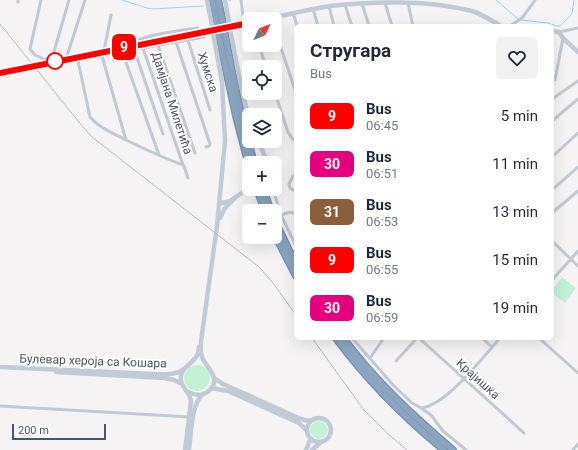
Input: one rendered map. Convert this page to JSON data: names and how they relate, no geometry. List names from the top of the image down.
{
  "streets": {
    "main road": ["Хумска", "Булевар хероја са Кошара"],
    "street": ["Дамјана Милетића", "Крајишка"]
  },
  "crossings": [
    ["Хумска", "Дамјана Милетића"]
  ],
  "lines": ["bus line 9"],
  "scale_bar": "200 m",
  "north": "top right",
  "page": {
    "on_map": "9",
    "map_buttons": ["+", "−"],
    "heading": ["Стругара", "Bus"],
    "list": [
      {
        "mark": "9",
        "name": "Bus",
        "note": "06:45",
        "value": "5 min"
      },
      {
        "mark": "30",
        "name": "Bus",
        "note": "06:51",
        "value": "11 min"
      },
      {
        "mark": "31",
        "name": "Bus",
        "note": "06:53",
        "value": "13 min"
      },
      {
        "mark": "9",
        "name": "Bus",
        "note": "06:55",
        "value": "15 min"
      },
      {
        "mark": "30",
        "name": "Bus",
        "note": "06:59",
        "value": "19 min"
      }
    ],
    "scale": "200 m"
  }
}
